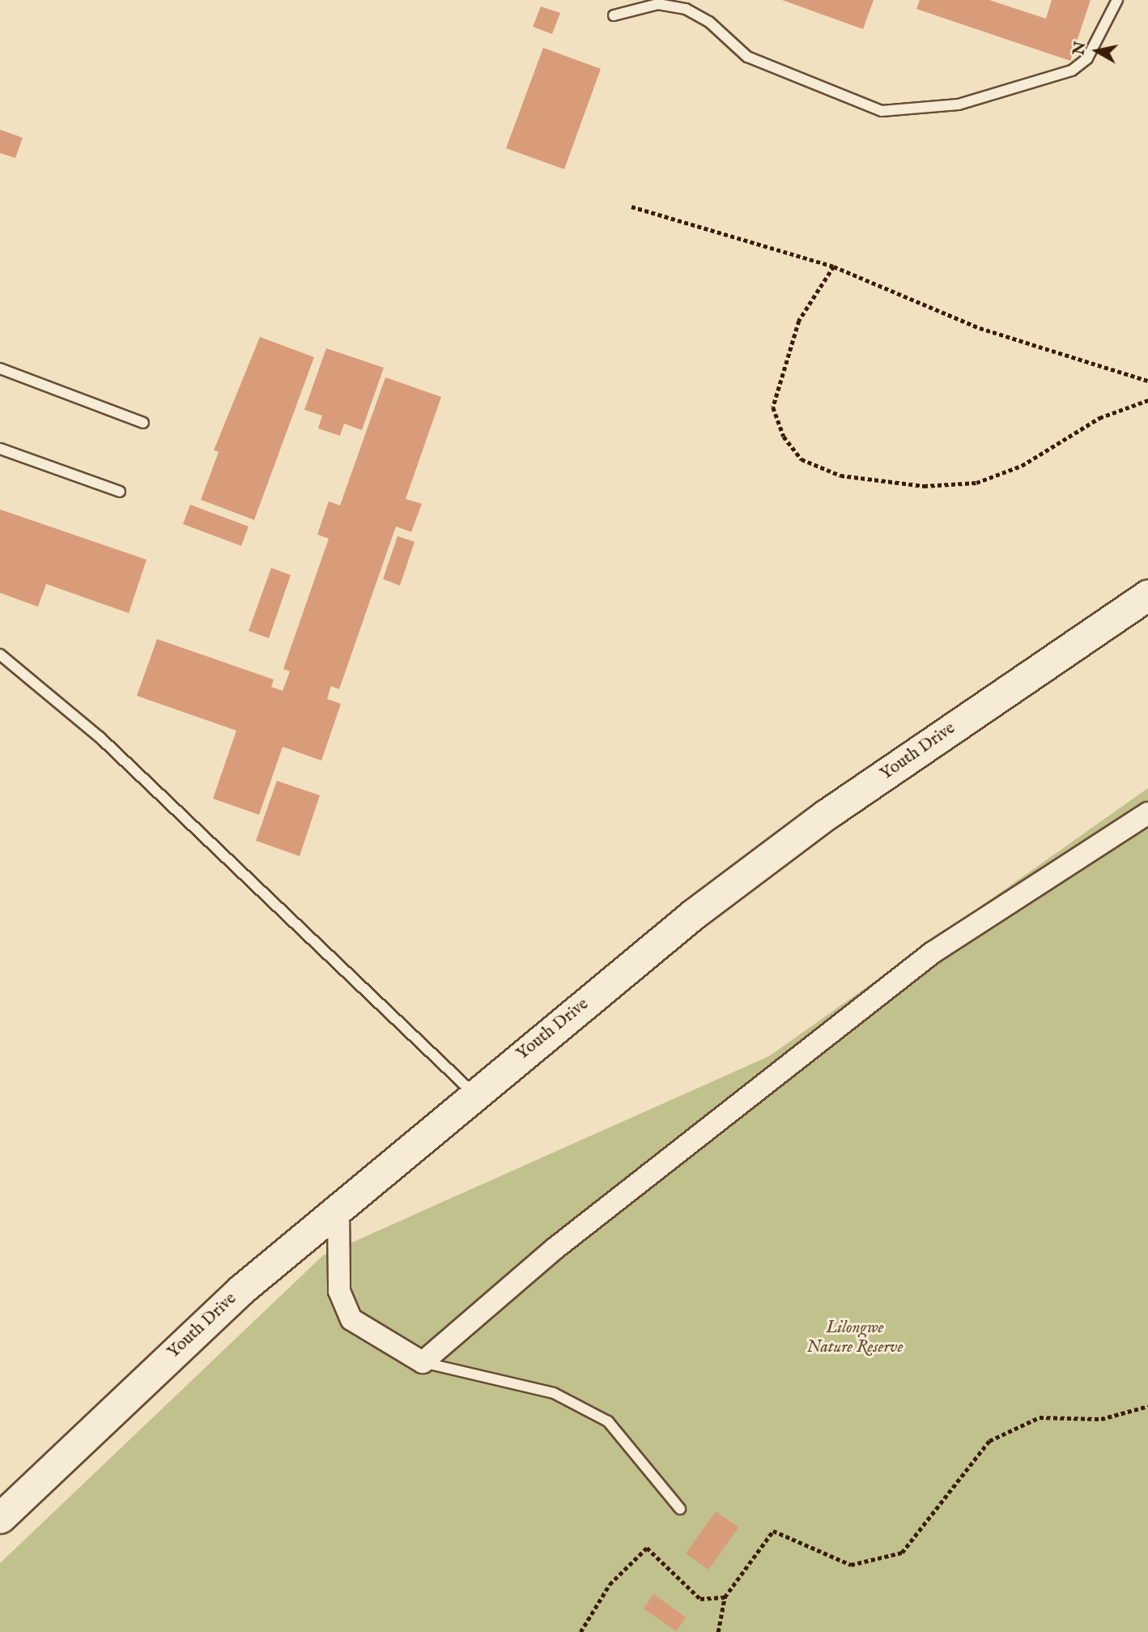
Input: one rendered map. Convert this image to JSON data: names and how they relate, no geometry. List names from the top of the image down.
{
  "streets": {
    "street": ["Youth Drive"]
  },
  "parks": ["Lilongwe Nature Reserve"],
  "north": "left"
}
